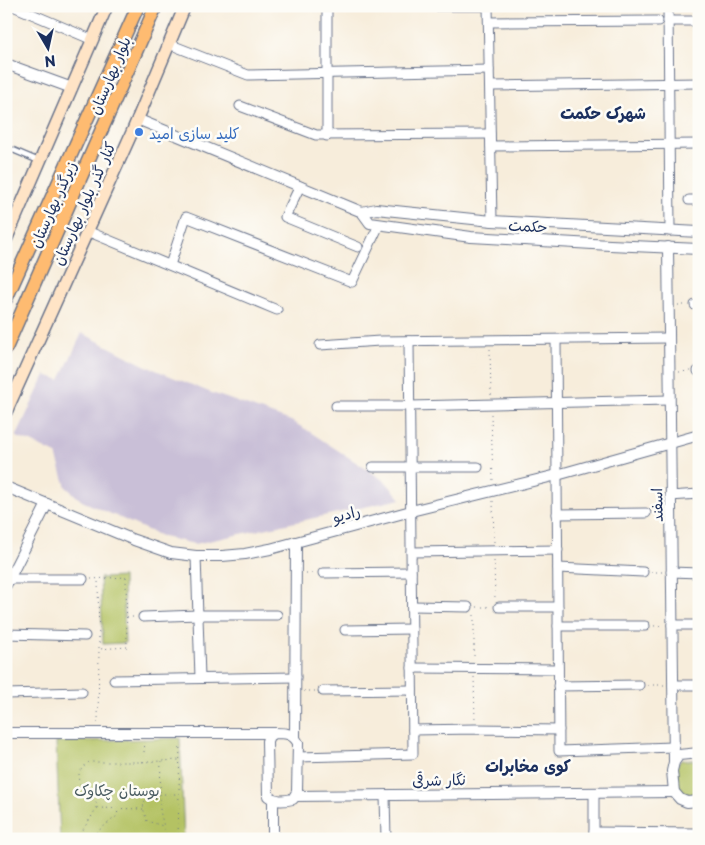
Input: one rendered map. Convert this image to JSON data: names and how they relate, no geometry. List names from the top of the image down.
{
  "streets": {
    "main road": ["بلوار بهارستان", "کنار گذر بلوار بهارستان", "زیرگذر بهارستان"],
    "street": [
      "حکمت",
      "اسفند",
      "رادیو",
      "نگار شرقی"
    ]
  },
  "crossings": [
    ["بلوار بهارستان", "زیرگذر بهارستان"],
    ["کنار گذر بلوار بهارستان", "حکمت"],
    ["حکمت", "اسفند"],
    ["اسفند", "رادیو"],
    ["اسفند", "نگار شرقی"]
  ],
  "districts": ["شهرک حکمت", "کوی مخابرات"],
  "parks": ["بوستان چکاوک"],
  "places": ["کلید سازی امید"],
  "north": "bottom"
}
